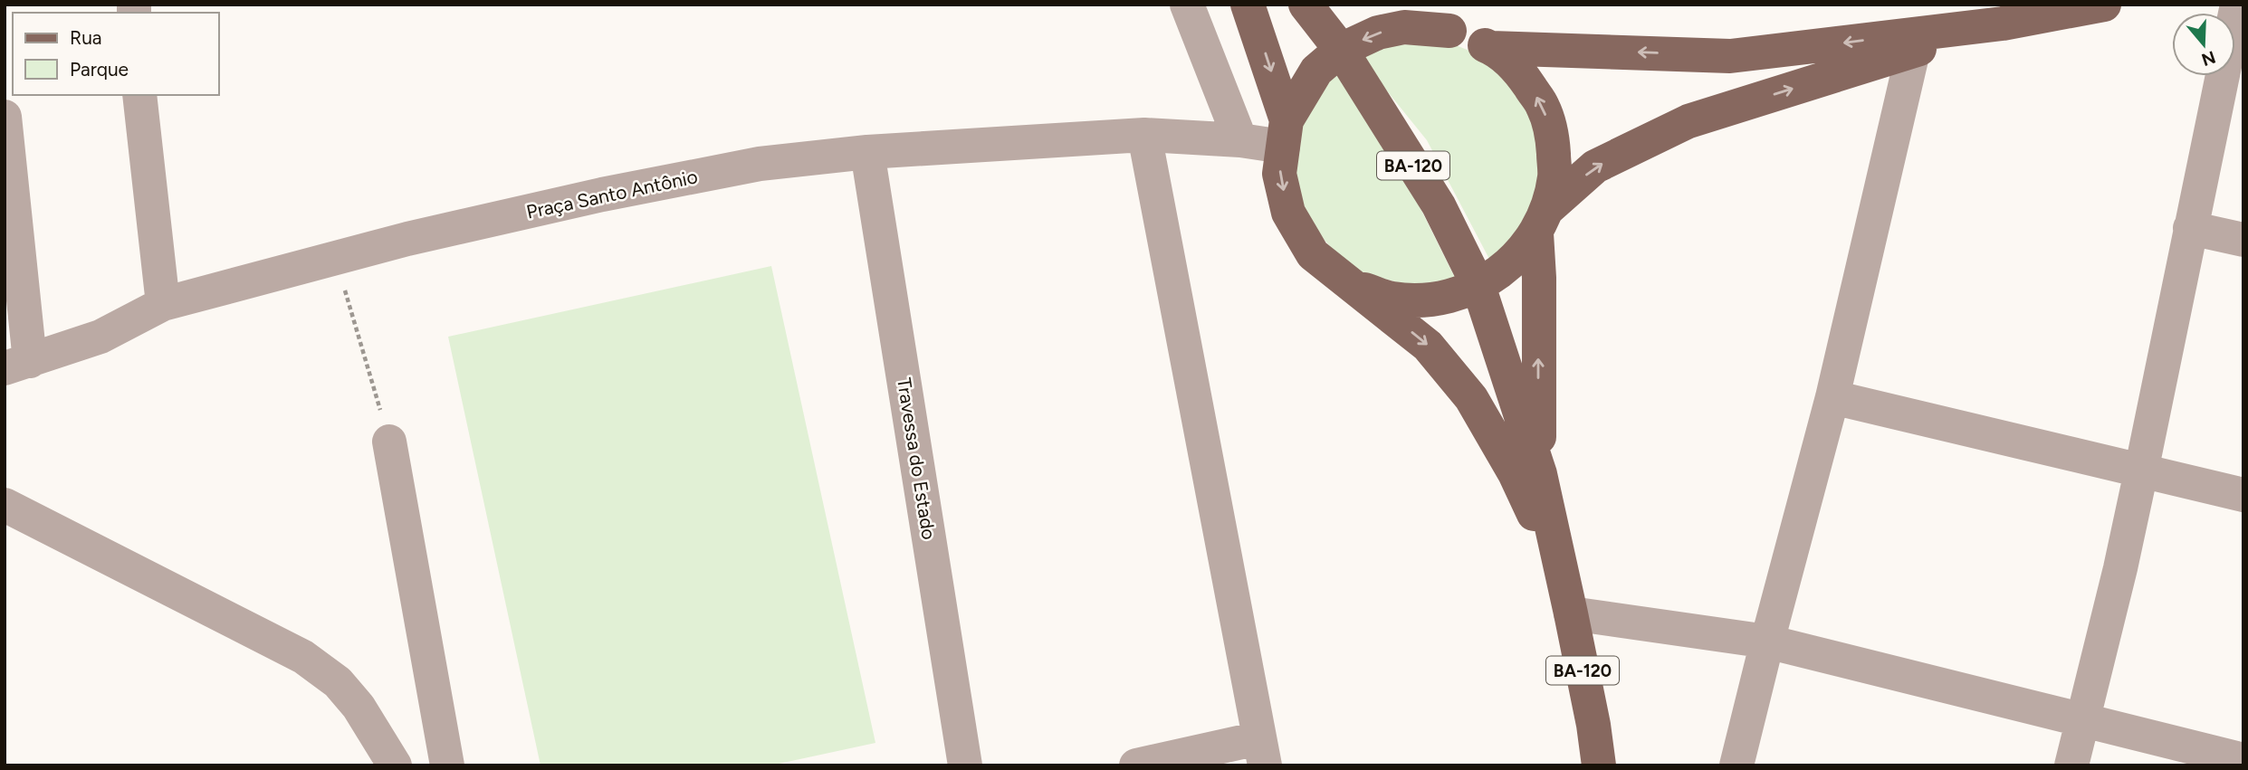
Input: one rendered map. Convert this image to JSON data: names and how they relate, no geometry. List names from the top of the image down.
{
  "streets": {
    "main road": ["BA-120"],
    "street": ["Praça Santo Antônio", "Travessa do Estado"]
  },
  "crossings": [
    ["Praça Santo Antônio", "Travessa do Estado"]
  ],
  "legend": ["Rua", "Parque"],
  "north": "bottom"
}
